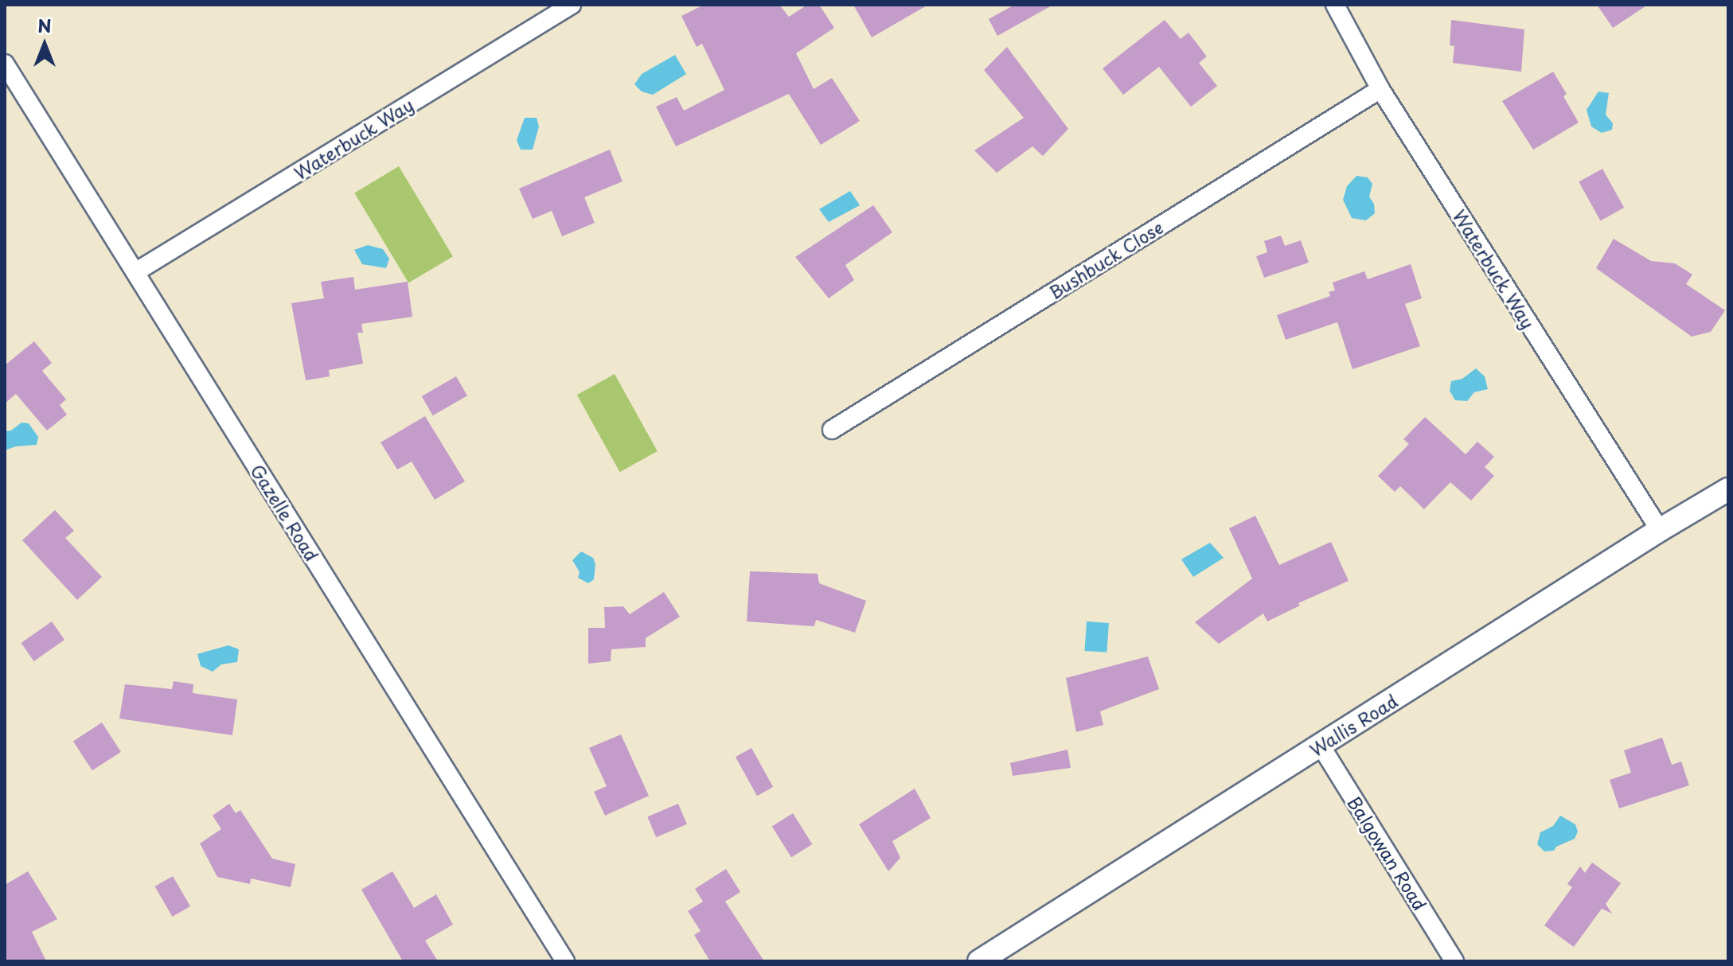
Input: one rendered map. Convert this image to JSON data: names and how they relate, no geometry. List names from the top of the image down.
{
  "streets": {
    "street": [
      "Waterbuck Way",
      "Bushbuck Close",
      "Gazelle Road",
      "Wallis Road",
      "Balgowan Road"
    ]
  },
  "crossings": [
    ["Waterbuck Way", "Bushbuck Close"],
    ["Waterbuck Way", "Gazelle Road"],
    ["Waterbuck Way", "Wallis Road"],
    ["Wallis Road", "Balgowan Road"]
  ],
  "north": "top"
}
